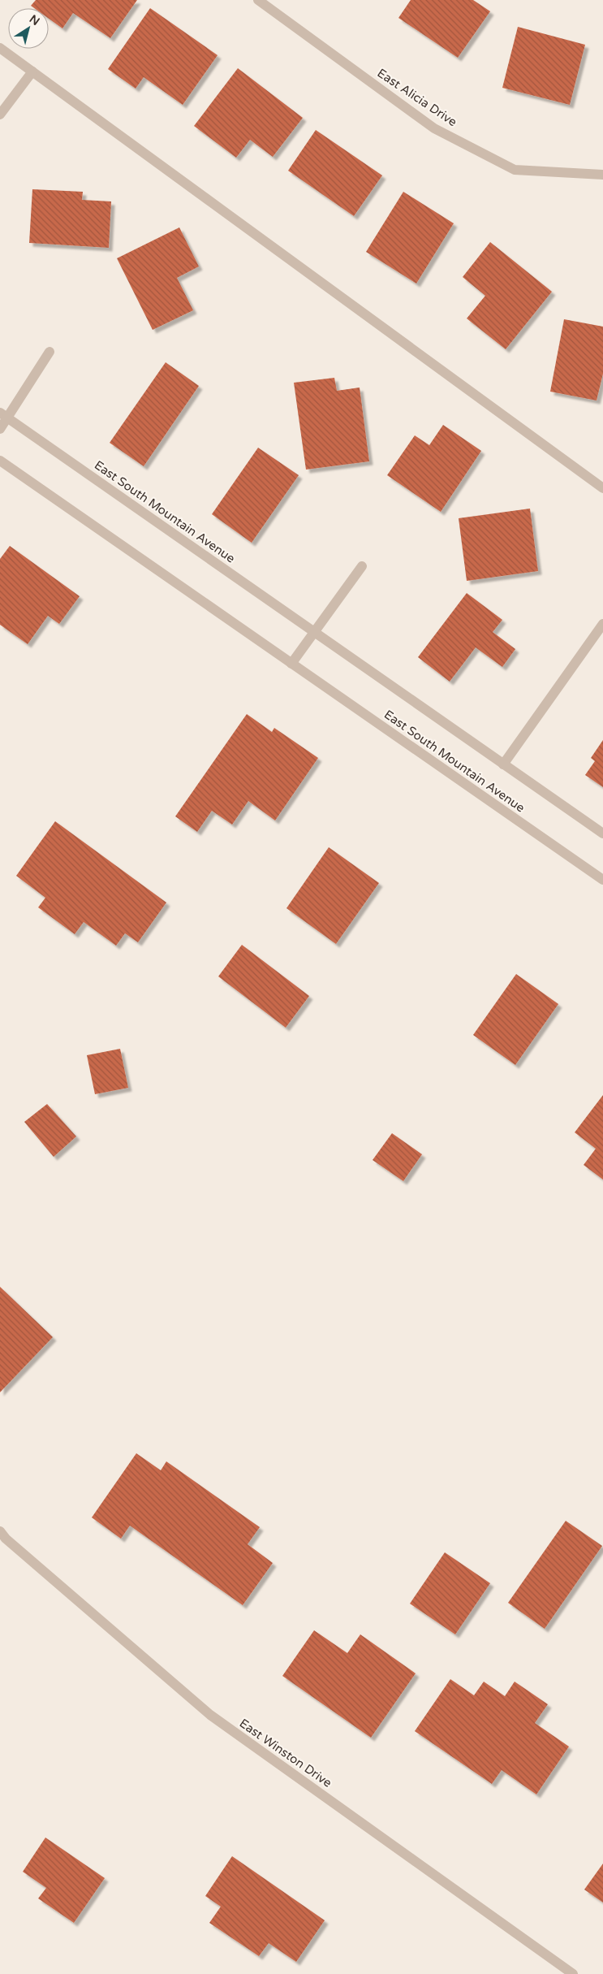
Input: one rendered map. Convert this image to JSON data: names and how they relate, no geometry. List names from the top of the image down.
{
  "streets": {
    "street": ["East Alicia Drive", "East South Mountain Avenue", "East Winston Drive"]
  },
  "north": "top right"
}
